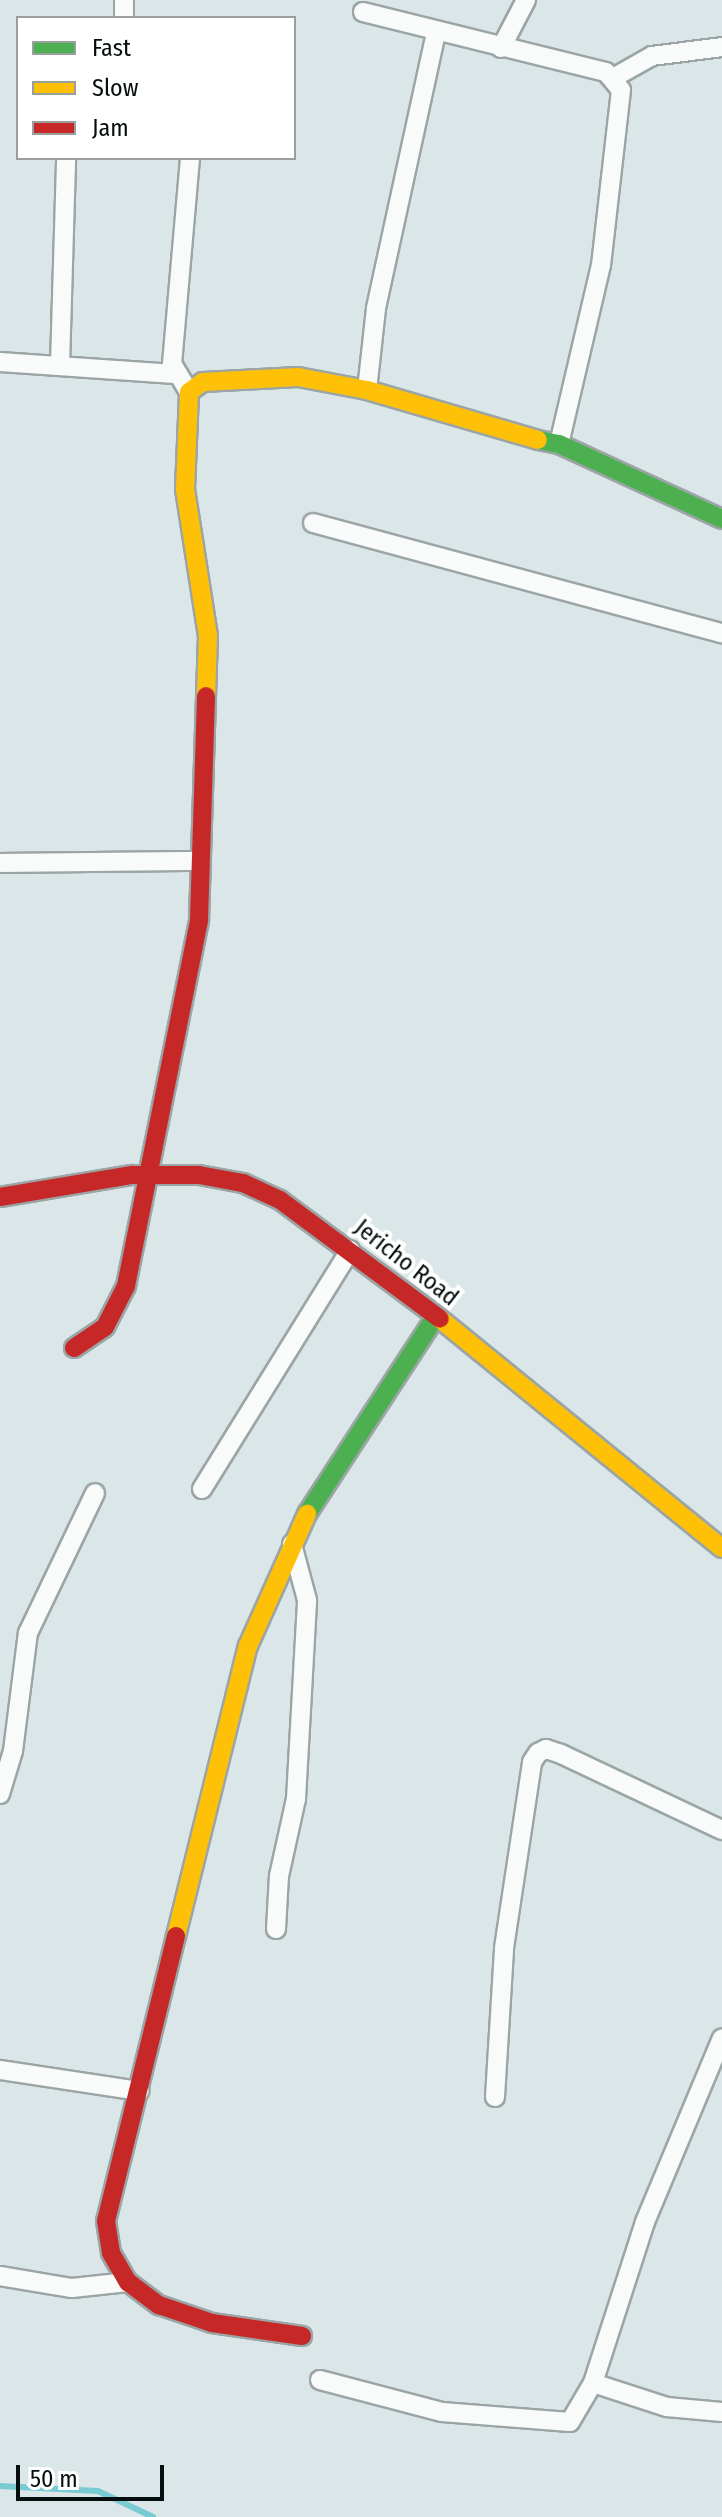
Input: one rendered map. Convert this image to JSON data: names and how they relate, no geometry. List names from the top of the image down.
{
  "streets": {
    "street": ["Jericho Road"]
  },
  "legend": ["Fast", "Slow", "Jam"],
  "scale_bar": "50 m"
}
